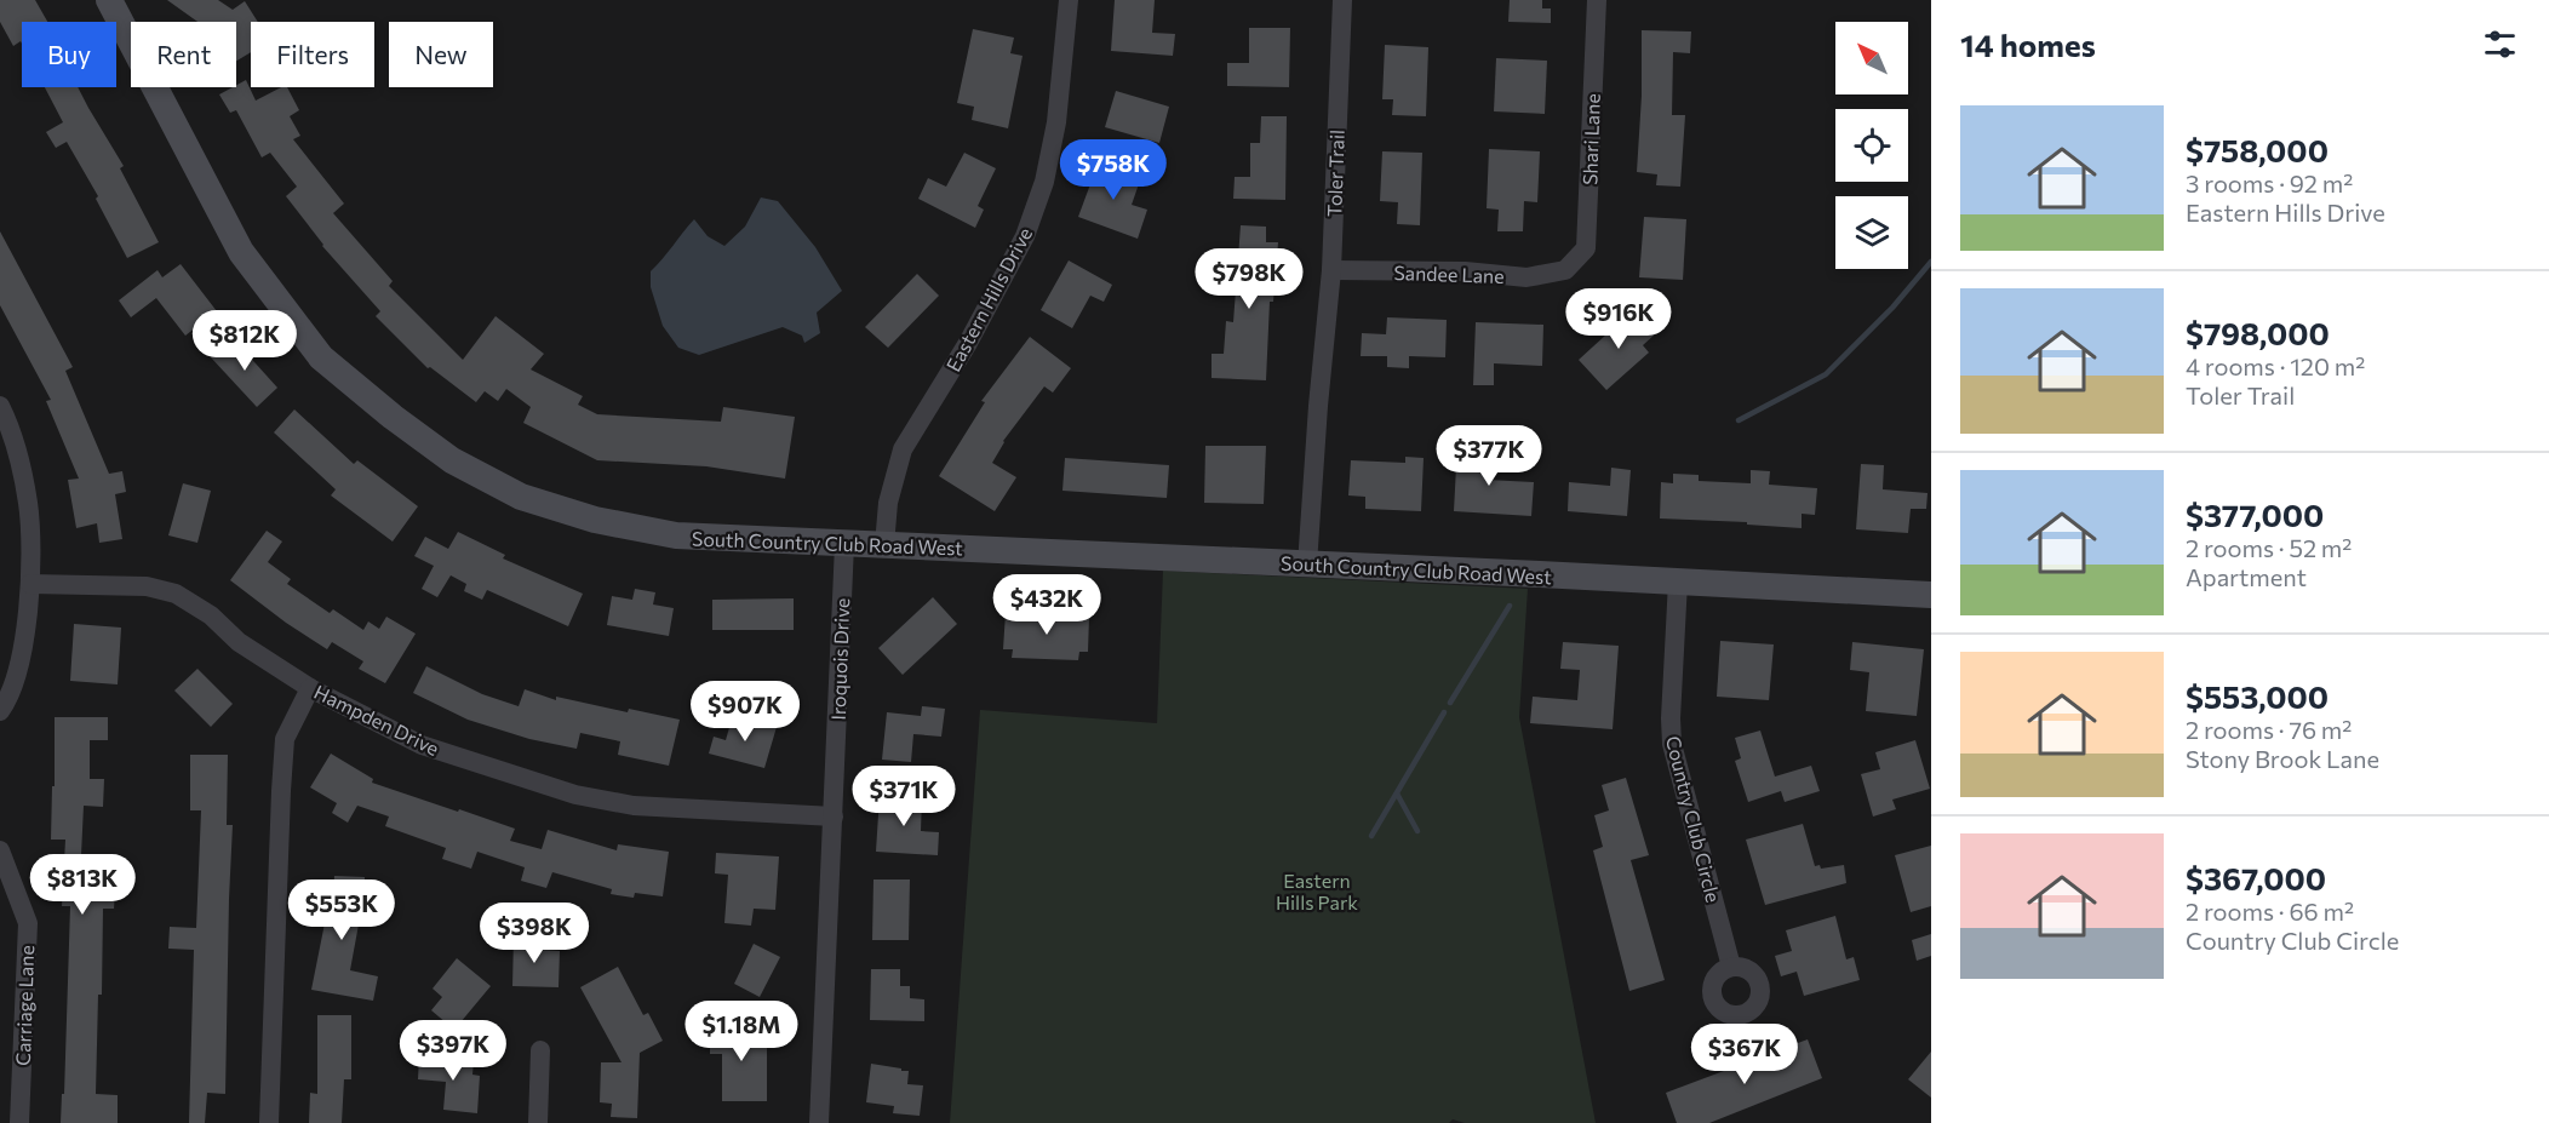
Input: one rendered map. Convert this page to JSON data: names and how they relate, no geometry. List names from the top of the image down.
{
  "streets": {
    "street": [
      "Shari Lane",
      "Toler Trail",
      "Sandee Lane",
      "Eastern Hills Drive",
      "South Country Club Road West",
      "Iroquois Drive",
      "Hampden Drive",
      "Country Club Circle",
      "Carriage Lane"
    ]
  },
  "crossings": [
    ["Shari Lane", "Sandee Lane"],
    ["Toler Trail", "Sandee Lane"],
    ["Toler Trail", "South Country Club Road West"],
    ["Eastern Hills Drive", "South Country Club Road West"],
    ["South Country Club Road West", "Iroquois Drive"],
    ["South Country Club Road West", "Country Club Circle"],
    ["Iroquois Drive", "Hampden Drive"]
  ],
  "parks": ["Eastern Hills Park"],
  "north": "top left",
  "page": {
    "heading": "14 homes",
    "chip": [
      "Buy",
      "Rent",
      "Filters",
      "New"
    ],
    "list": [
      {
        "name": "$758,000",
        "note": "3 rooms · 92 m² · Eastern Hills Drive"
      },
      {
        "name": "$798,000",
        "note": "4 rooms · 120 m² · Toler Trail"
      },
      {
        "name": "$377,000",
        "note": "2 rooms · 52 m² · Apartment"
      },
      {
        "name": "$553,000",
        "note": "2 rooms · 76 m² · Stony Brook Lane"
      },
      {
        "name": "$367,000",
        "note": "2 rooms · 66 m² · Country Club Circle"
      }
    ],
    "price": [
      "$758K",
      "$798K",
      "$916K",
      "$812K",
      "$377K",
      "$432K",
      "$907K",
      "$371K",
      "$813K",
      "$553K",
      "$398K",
      "$1.18M",
      "$397K",
      "$367K"
    ]
  }
}
